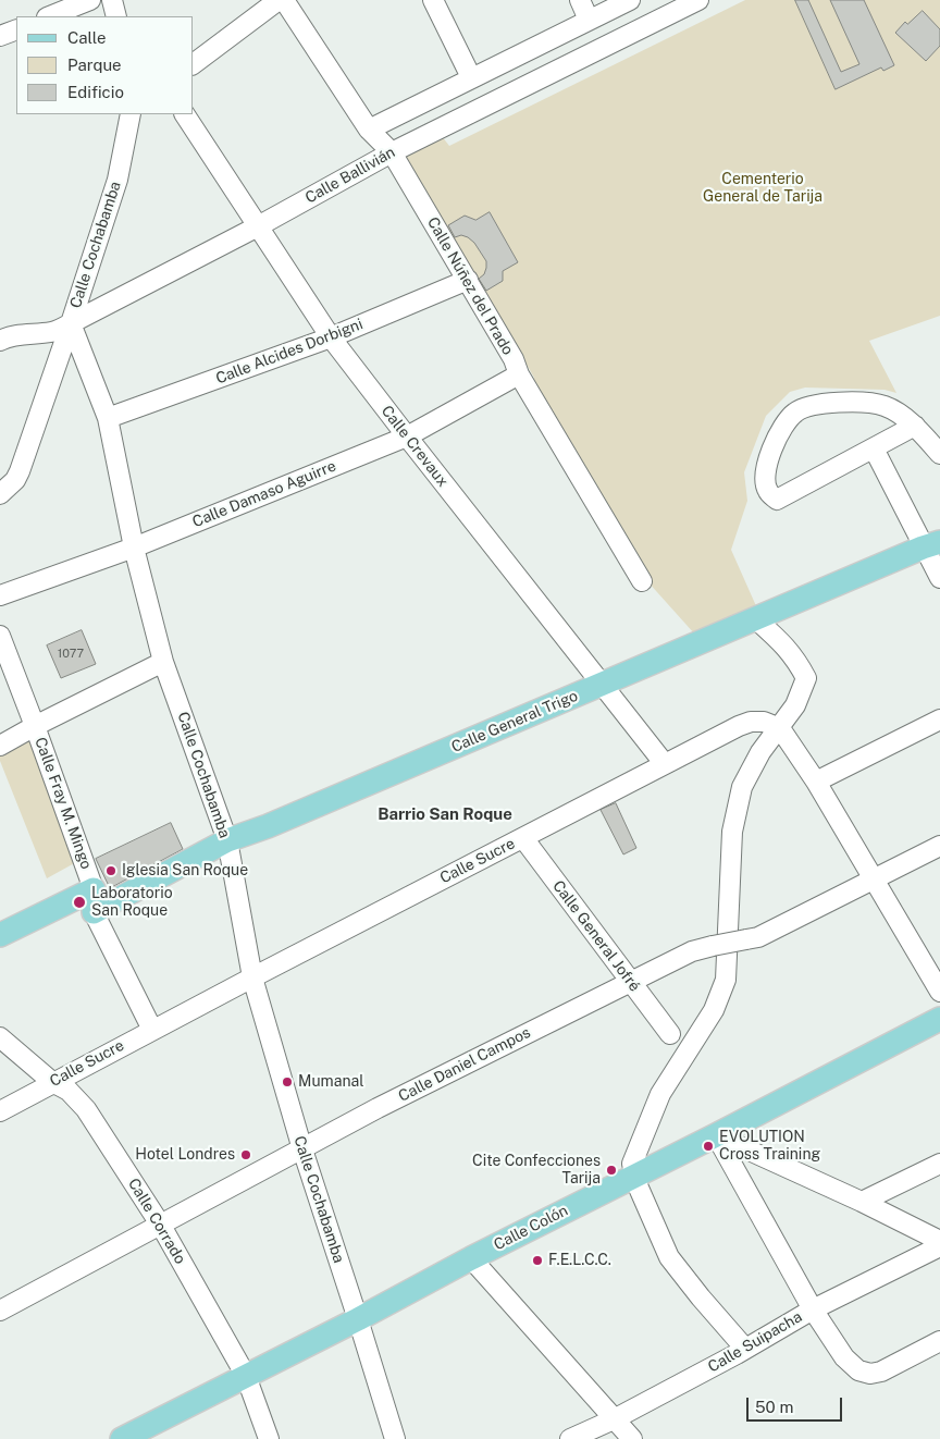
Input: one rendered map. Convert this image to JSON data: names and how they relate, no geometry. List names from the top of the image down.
{
  "streets": {
    "main road": ["Calle General Trigo", "Calle Colón"],
    "street": [
      "Calle Ballivián",
      "Calle Cochabamba",
      "Calle Núñez del Prado",
      "Calle Alcides Dorbigni",
      "Calle Crevaux",
      "Calle Damaso Aguirre",
      "Calle Fray M. Mingo",
      "Calle Sucre",
      "Calle General Jofré",
      "Calle Daniel Campos",
      "Calle Corrado",
      "Calle Suipacha"
    ]
  },
  "crossings": [
    ["Calle Ballivián", "Calle Cochabamba"],
    ["Calle Ballivián", "Calle Núñez del Prado"],
    ["Calle Ballivián", "Calle Crevaux"],
    ["Calle Cochabamba", "Calle Alcides Dorbigni"],
    ["Calle Cochabamba", "Calle Damaso Aguirre"],
    ["Calle Cochabamba", "Calle General Trigo"],
    ["Calle Cochabamba", "Calle Sucre"],
    ["Calle Cochabamba", "Calle Daniel Campos"],
    ["Calle Cochabamba", "Calle Colón"],
    ["Calle Núñez del Prado", "Calle Alcides Dorbigni"],
    ["Calle Núñez del Prado", "Calle Damaso Aguirre"],
    ["Calle Alcides Dorbigni", "Calle Crevaux"],
    ["Calle Crevaux", "Calle Damaso Aguirre"],
    ["Calle Crevaux", "Calle General Trigo"],
    ["Calle Crevaux", "Calle Sucre"],
    ["Calle General Trigo", "Calle Fray M. Mingo"],
    ["Calle Fray M. Mingo", "Calle Sucre"],
    ["Calle Sucre", "Calle General Jofré"],
    ["Calle Sucre", "Calle Corrado"],
    ["Calle General Jofré", "Calle Daniel Campos"],
    ["Calle Daniel Campos", "Calle Corrado"],
    ["Calle Corrado", "Calle Colón"]
  ],
  "districts": ["Barrio San Roque"],
  "parks": ["Cementerio General de Tarija"],
  "places": [
    "Iglesia San Roque",
    "Laboratorio San Roque",
    "Mumanal",
    "EVOLUTION Cross Training",
    "Hotel Londres",
    "Cite Confecciones Tarija",
    "F.E.L.C.C."
  ],
  "house_numbers": ["1077"],
  "legend": ["Calle", "Parque", "Edificio"],
  "scale_bar": "50 m"
}
